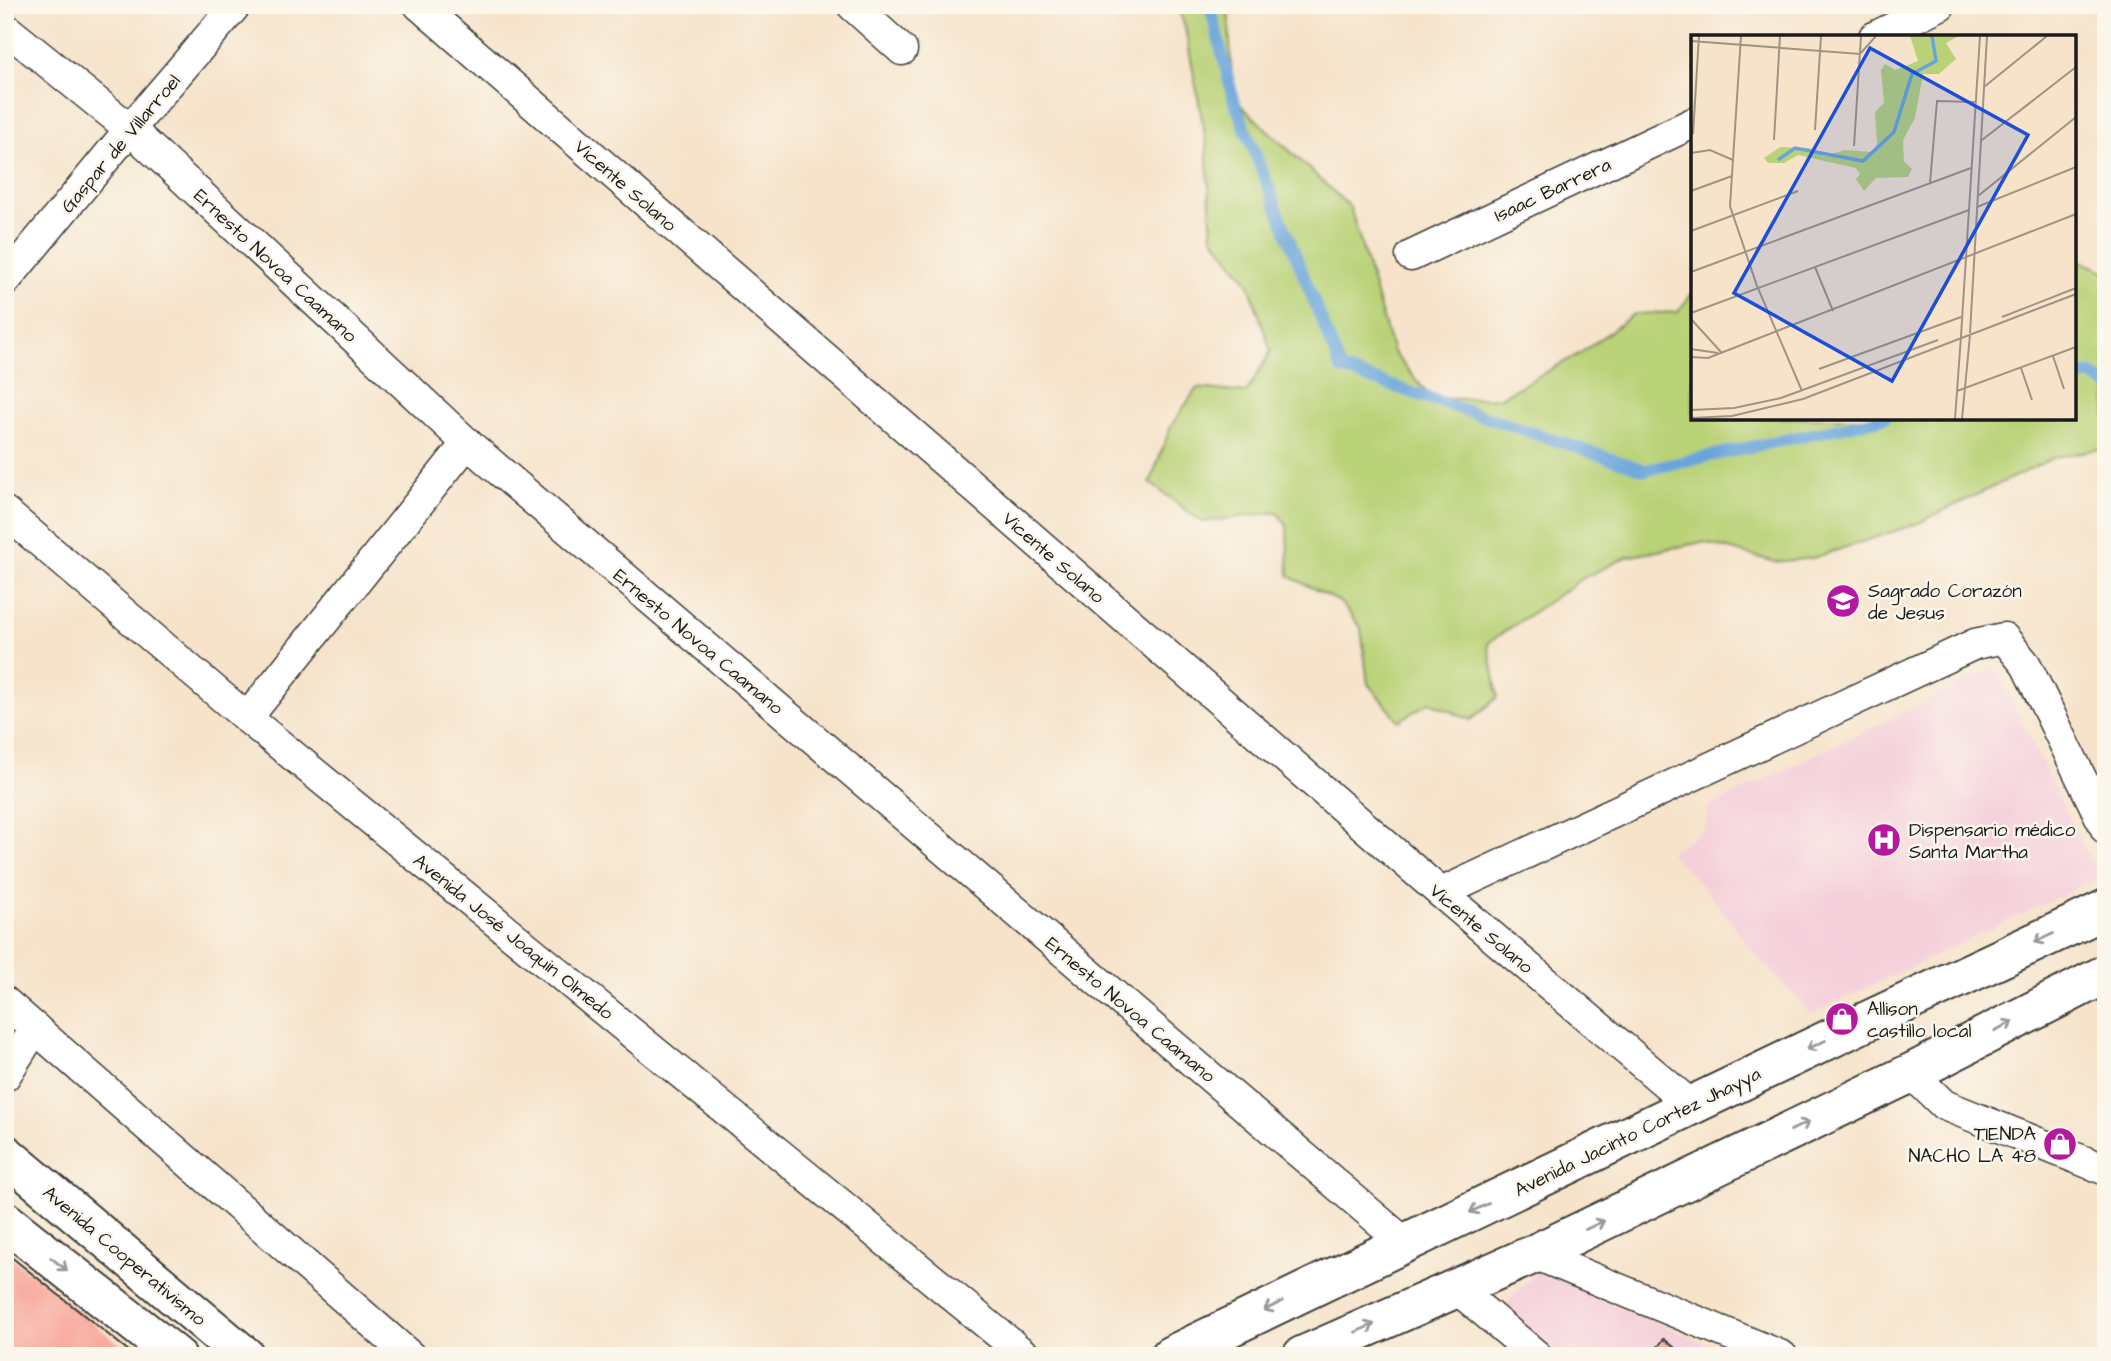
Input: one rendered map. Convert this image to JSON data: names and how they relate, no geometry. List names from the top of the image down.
{
  "streets": {
    "main road": ["Avenida Jacinto Cortez Jhayya", "Avenida Cooperativismo"],
    "street": [
      "Gaspar de Villarroel",
      "Vicente Solano",
      "Isaac Barrera",
      "Ernesto Novoa Caamano",
      "Avenida José Joaquin Olmedo"
    ]
  },
  "crossings": [
    ["Gaspar de Villarroel", "Ernesto Novoa Caamano"],
    ["Vicente Solano", "Avenida Jacinto Cortez Jhayya"],
    ["Ernesto Novoa Caamano", "Avenida Jacinto Cortez Jhayya"]
  ],
  "places": {
    "school or university": ["Sagrado Corazón de Jesus"],
    "hospital": ["Dispensario médico Santa Martha"],
    "shop": ["Allison castillo local", "TIENDA NACHO LA 48"]
  }
}
